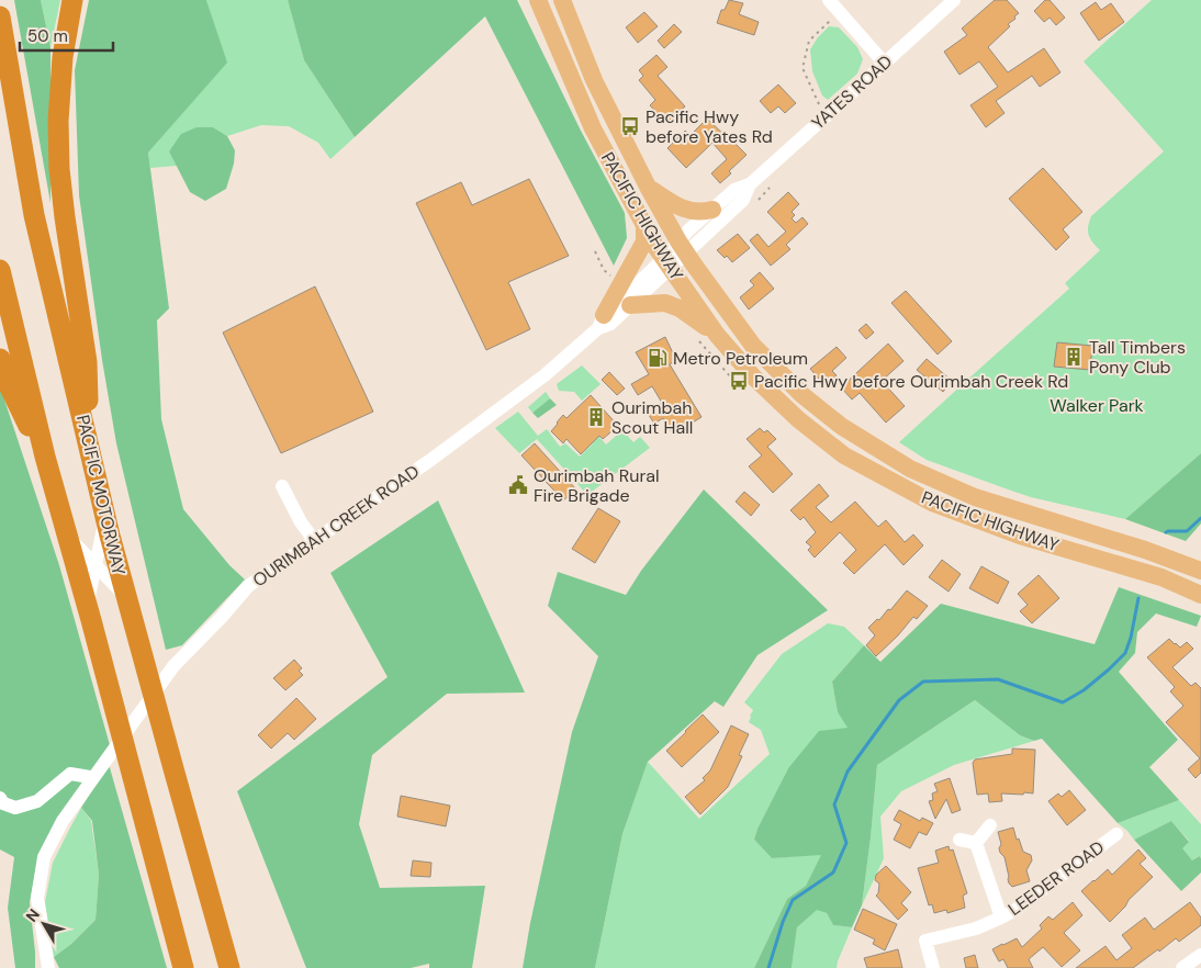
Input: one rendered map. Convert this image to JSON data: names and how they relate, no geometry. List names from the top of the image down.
{
  "streets": {
    "highway": ["PACIFIC MOTORWAY"],
    "main road": ["PACIFIC HIGHWAY"],
    "street": ["YATES ROAD", "OURIMBAH CREEK ROAD", "LEEDER ROAD"]
  },
  "crossings": [
    ["YATES ROAD", "PACIFIC HIGHWAY"],
    ["YATES ROAD", "OURIMBAH CREEK ROAD"],
    ["PACIFIC HIGHWAY", "OURIMBAH CREEK ROAD"]
  ],
  "parks": ["Walker Park"],
  "places": {
    "bus stop": ["Pacific Hwy before Yates Rd", "Pacific Hwy before Ourimbah Creek Rd"],
    "building": ["Tall Timbers Pony Club", "Ourimbah Scout Hall"],
    "fuel station": ["Metro Petroleum"],
    "public building": ["Ourimbah Rural Fire Brigade"]
  },
  "scale_bar": "50 m",
  "north": "top left"
}
